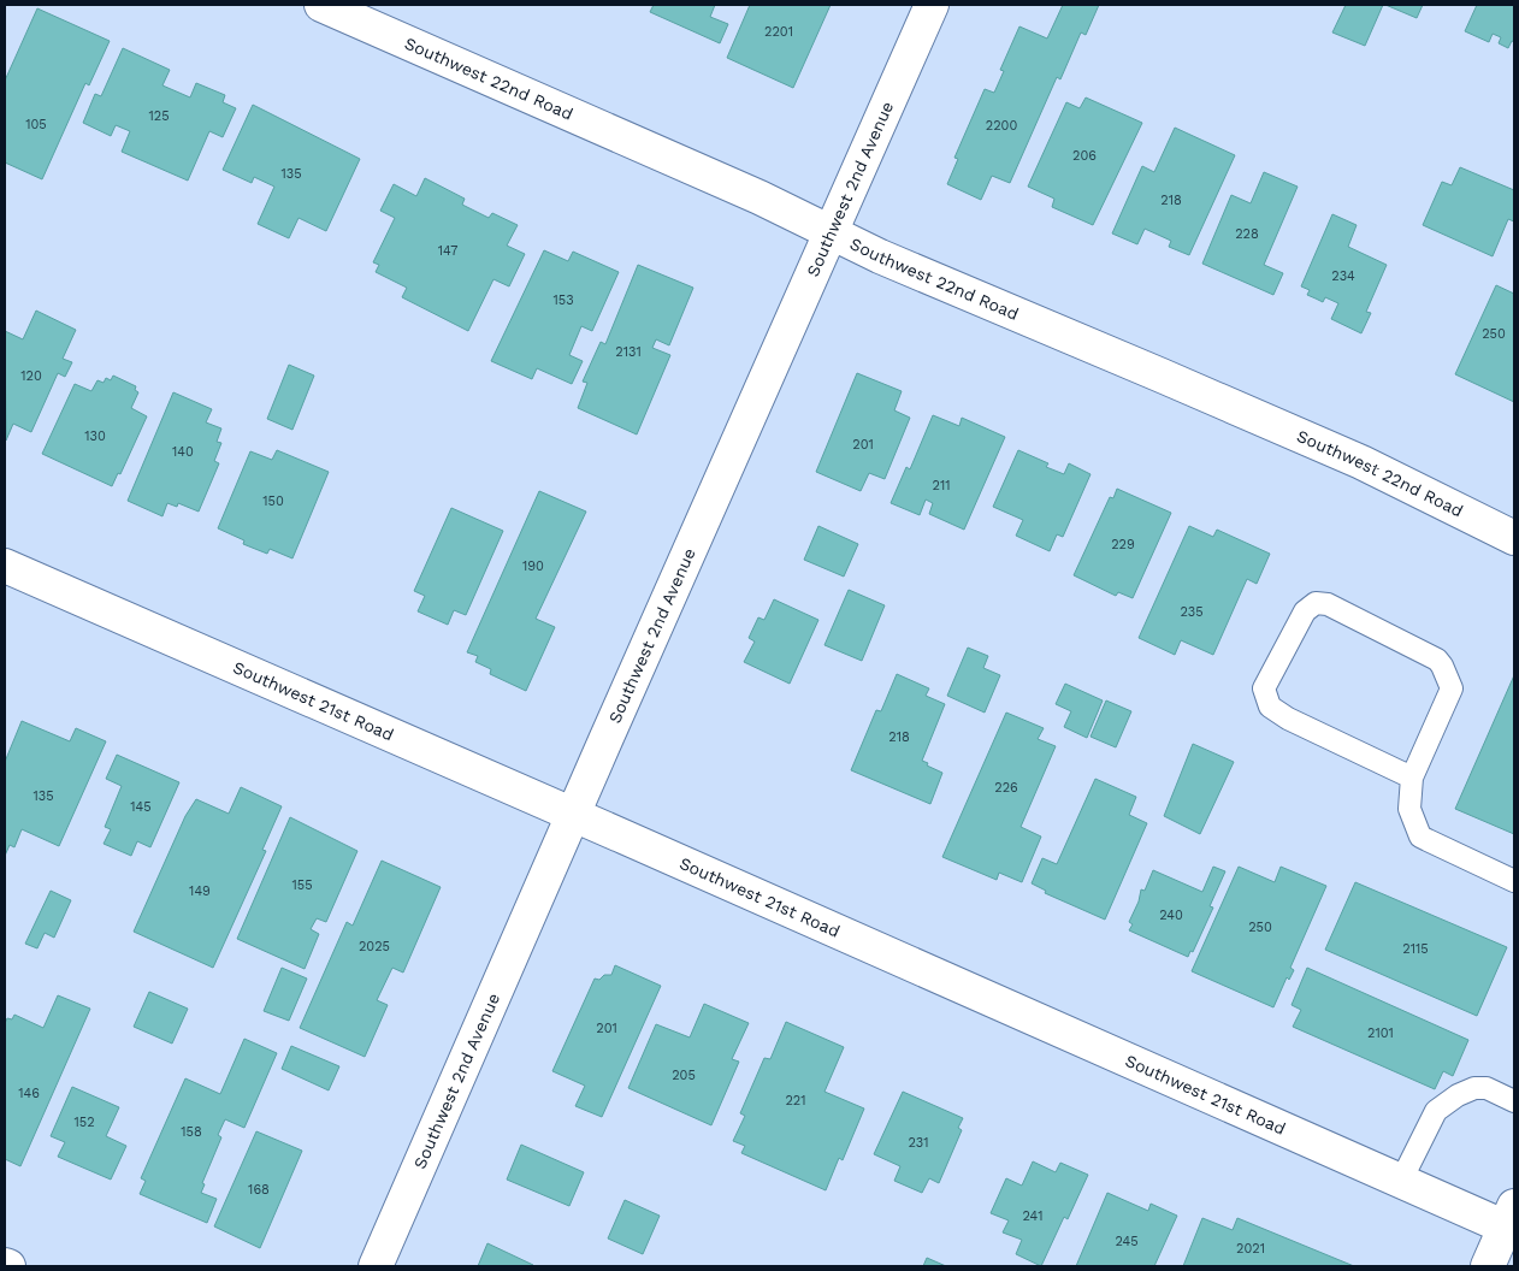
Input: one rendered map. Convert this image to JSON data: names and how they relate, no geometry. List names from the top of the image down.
{
  "streets": {
    "street": ["Southwest 22nd Road", "Southwest 2nd Avenue", "Southwest 21st Road"]
  },
  "crossings": [
    ["Southwest 22nd Road", "Southwest 2nd Avenue"],
    ["Southwest 2nd Avenue", "Southwest 21st Road"]
  ],
  "house_numbers": [
    "2201",
    "125",
    "105",
    "2200",
    "206",
    "135",
    "218",
    "228",
    "147",
    "234",
    "153",
    "250",
    "2131",
    "120",
    "130",
    "201",
    "140",
    "211",
    "150",
    "229",
    "190",
    "235",
    "218",
    "226",
    "135",
    "145",
    "155",
    "149",
    "240",
    "250",
    "2025",
    "2115",
    "201",
    "2101",
    "205",
    "146",
    "221",
    "152",
    "158",
    "231",
    "168",
    "241",
    "245",
    "2021"
  ]
}
